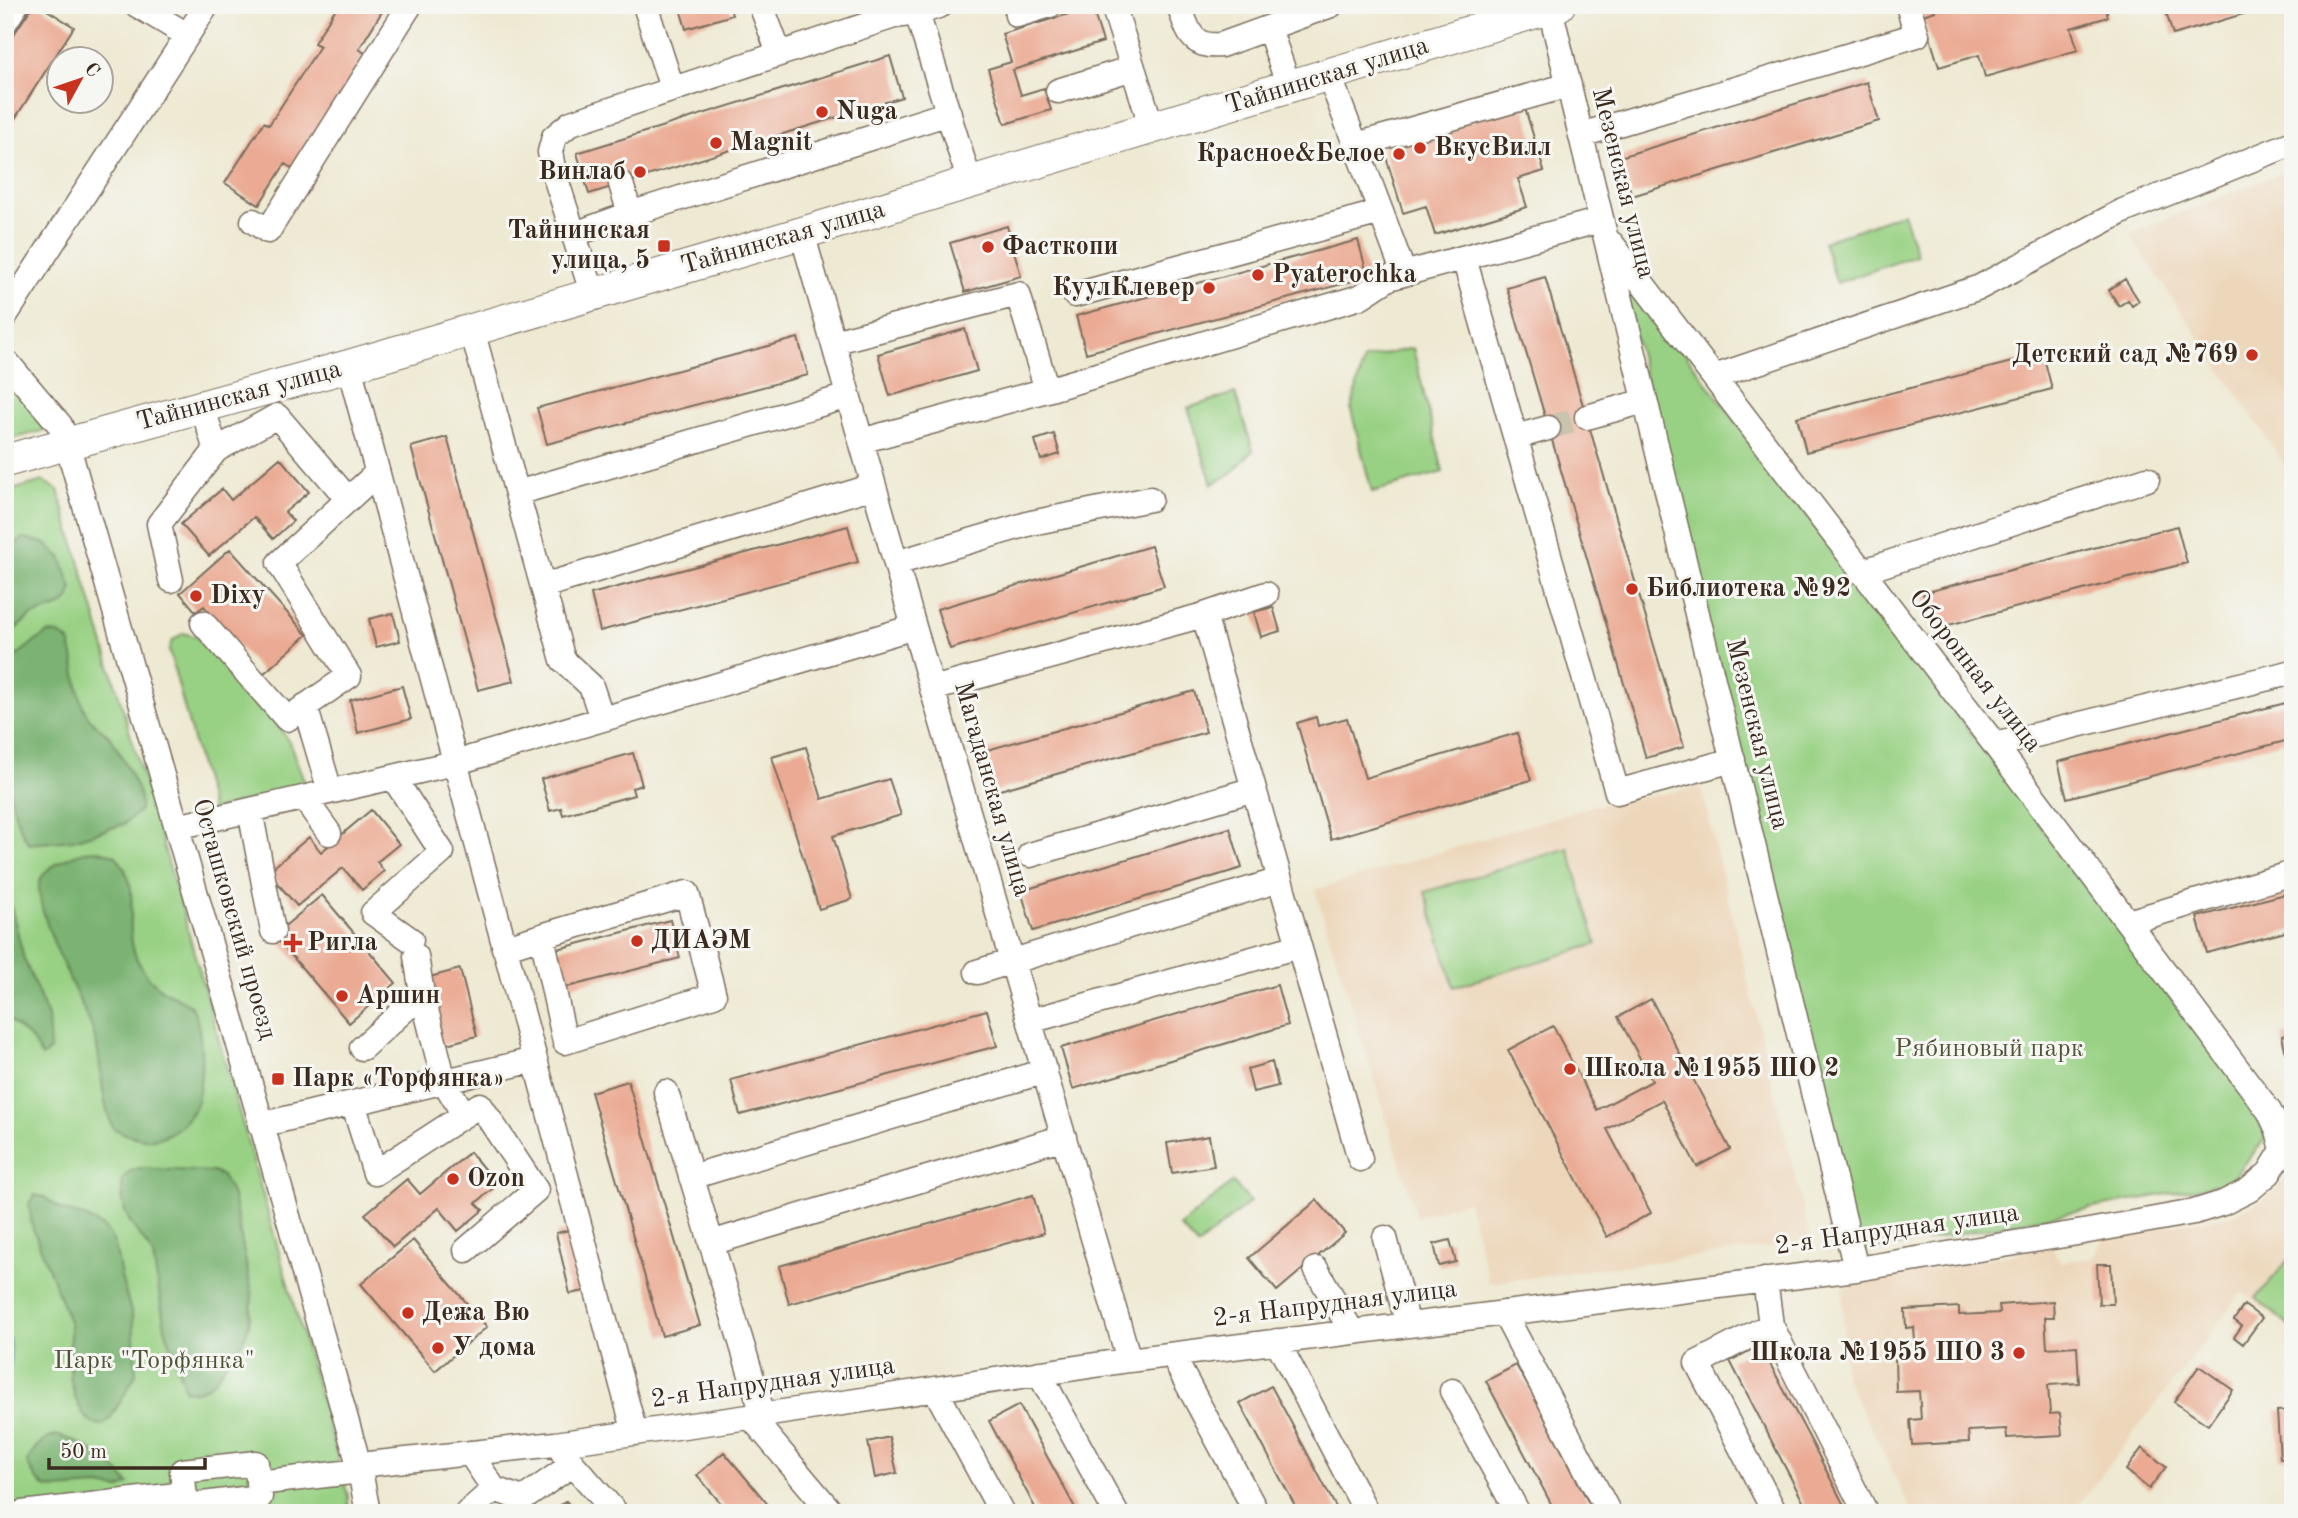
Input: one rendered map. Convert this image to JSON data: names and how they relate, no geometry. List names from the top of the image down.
{
  "streets": {
    "main road": ["Тайнинская улица"],
    "street": [
      "Мезенская улица",
      "Оборонная улица",
      "Магаданская улица",
      "Осташковский проезд",
      "2-я Напрудная улица"
    ]
  },
  "crossings": [
    ["Тайнинская улица", "Мезенская улица"],
    ["Тайнинская улица", "Магаданская улица"],
    ["Тайнинская улица", "Осташковский проезд"],
    ["Мезенская улица", "Оборонная улица"],
    ["Мезенская улица", "2-я Напрудная улица"],
    ["Оборонная улица", "2-я Напрудная улица"],
    ["Магаданская улица", "2-я Напрудная улица"],
    ["Осташковский проезд", "2-я Напрудная улица"]
  ],
  "parks": ["Рябиновый парк", "Парк \"Торфянка\""],
  "places": {
    "other": [
      "Nuga",
      "Magnit",
      "ВкусВилл",
      "Красное&Белое",
      "Винлаб",
      "Фасткопи",
      "Pyaterochka",
      "КуулКлевер",
      "Детский сад №769",
      "Библиотека №92",
      "Dixy",
      "ДИАЭМ",
      "Аршин",
      "Школа №1955 ШО 2",
      "Ozon",
      "Дежа Вю",
      "У дома",
      "Школа №1955 ШО 3"
    ],
    "transit": ["Тайнинская улица, 5", "Парк «Торфянка»"],
    "health": ["Ригла"]
  },
  "scale_bar": "50 m",
  "north": "top right"
}
